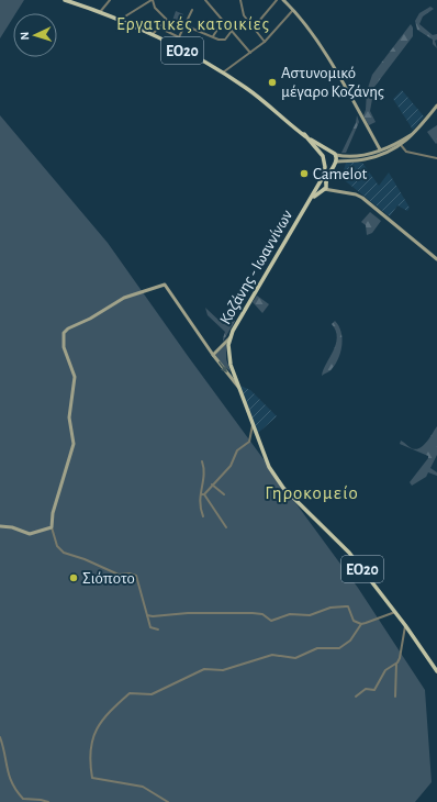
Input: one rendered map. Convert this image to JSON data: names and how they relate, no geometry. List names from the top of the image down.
{
  "streets": {
    "main road": ["ΕΟ20", "Κοζάνης - Ιωαννίνων"]
  },
  "crossings": [
    ["ΕΟ20", "Κοζάνης - Ιωαννίνων"]
  ],
  "districts": ["Εργατικές κατοικίες", "Γηροκομείο"],
  "places": ["Αστυνομικό μέγαρο Κοζάνης", "Camelot", "Σιόποτο"],
  "north": "left"
}
